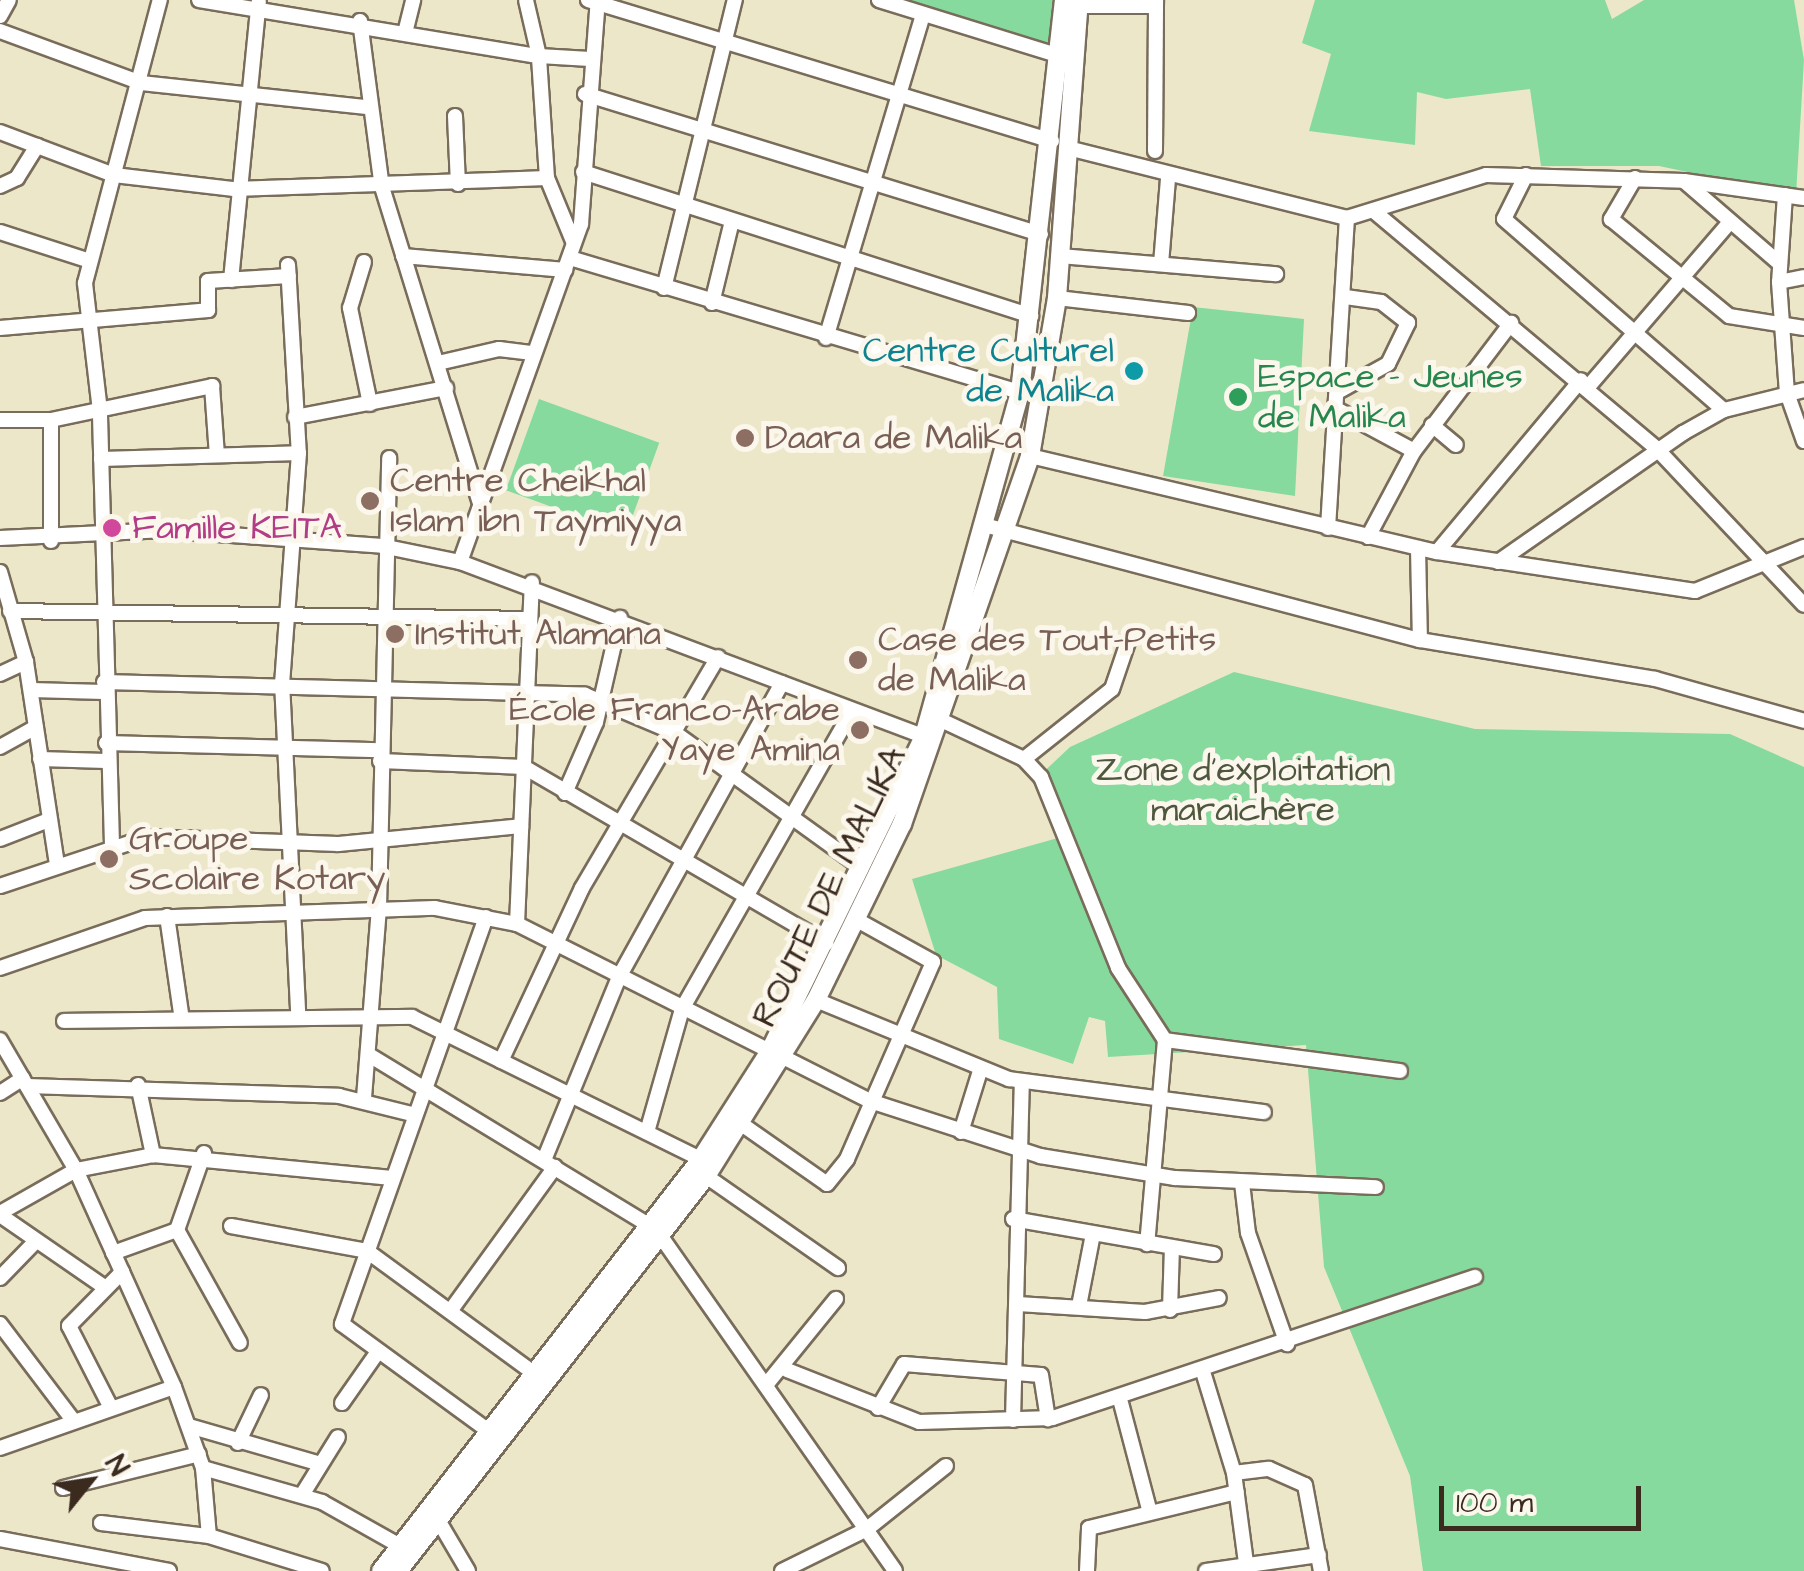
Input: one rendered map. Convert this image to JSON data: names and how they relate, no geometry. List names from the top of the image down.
{
  "streets": {
    "main road": ["ROUTE DE MALIKA"]
  },
  "parks": ["Zone d'exploitation maraichère"],
  "places": [
    "Centre Culturel de Malika",
    "Espace - Jeunes de Malika",
    "Daara de Malika",
    "Centre Cheikhal Islam ibn Taymiyya",
    "Famille KEITA",
    "Institut Alamana",
    "Case des Tout-Petits de Malika",
    "École Franco-Arabe Yaye Amina",
    "Groupe Scolaire Kotary"
  ],
  "scale_bar": "100 m",
  "north": "top right"
}
